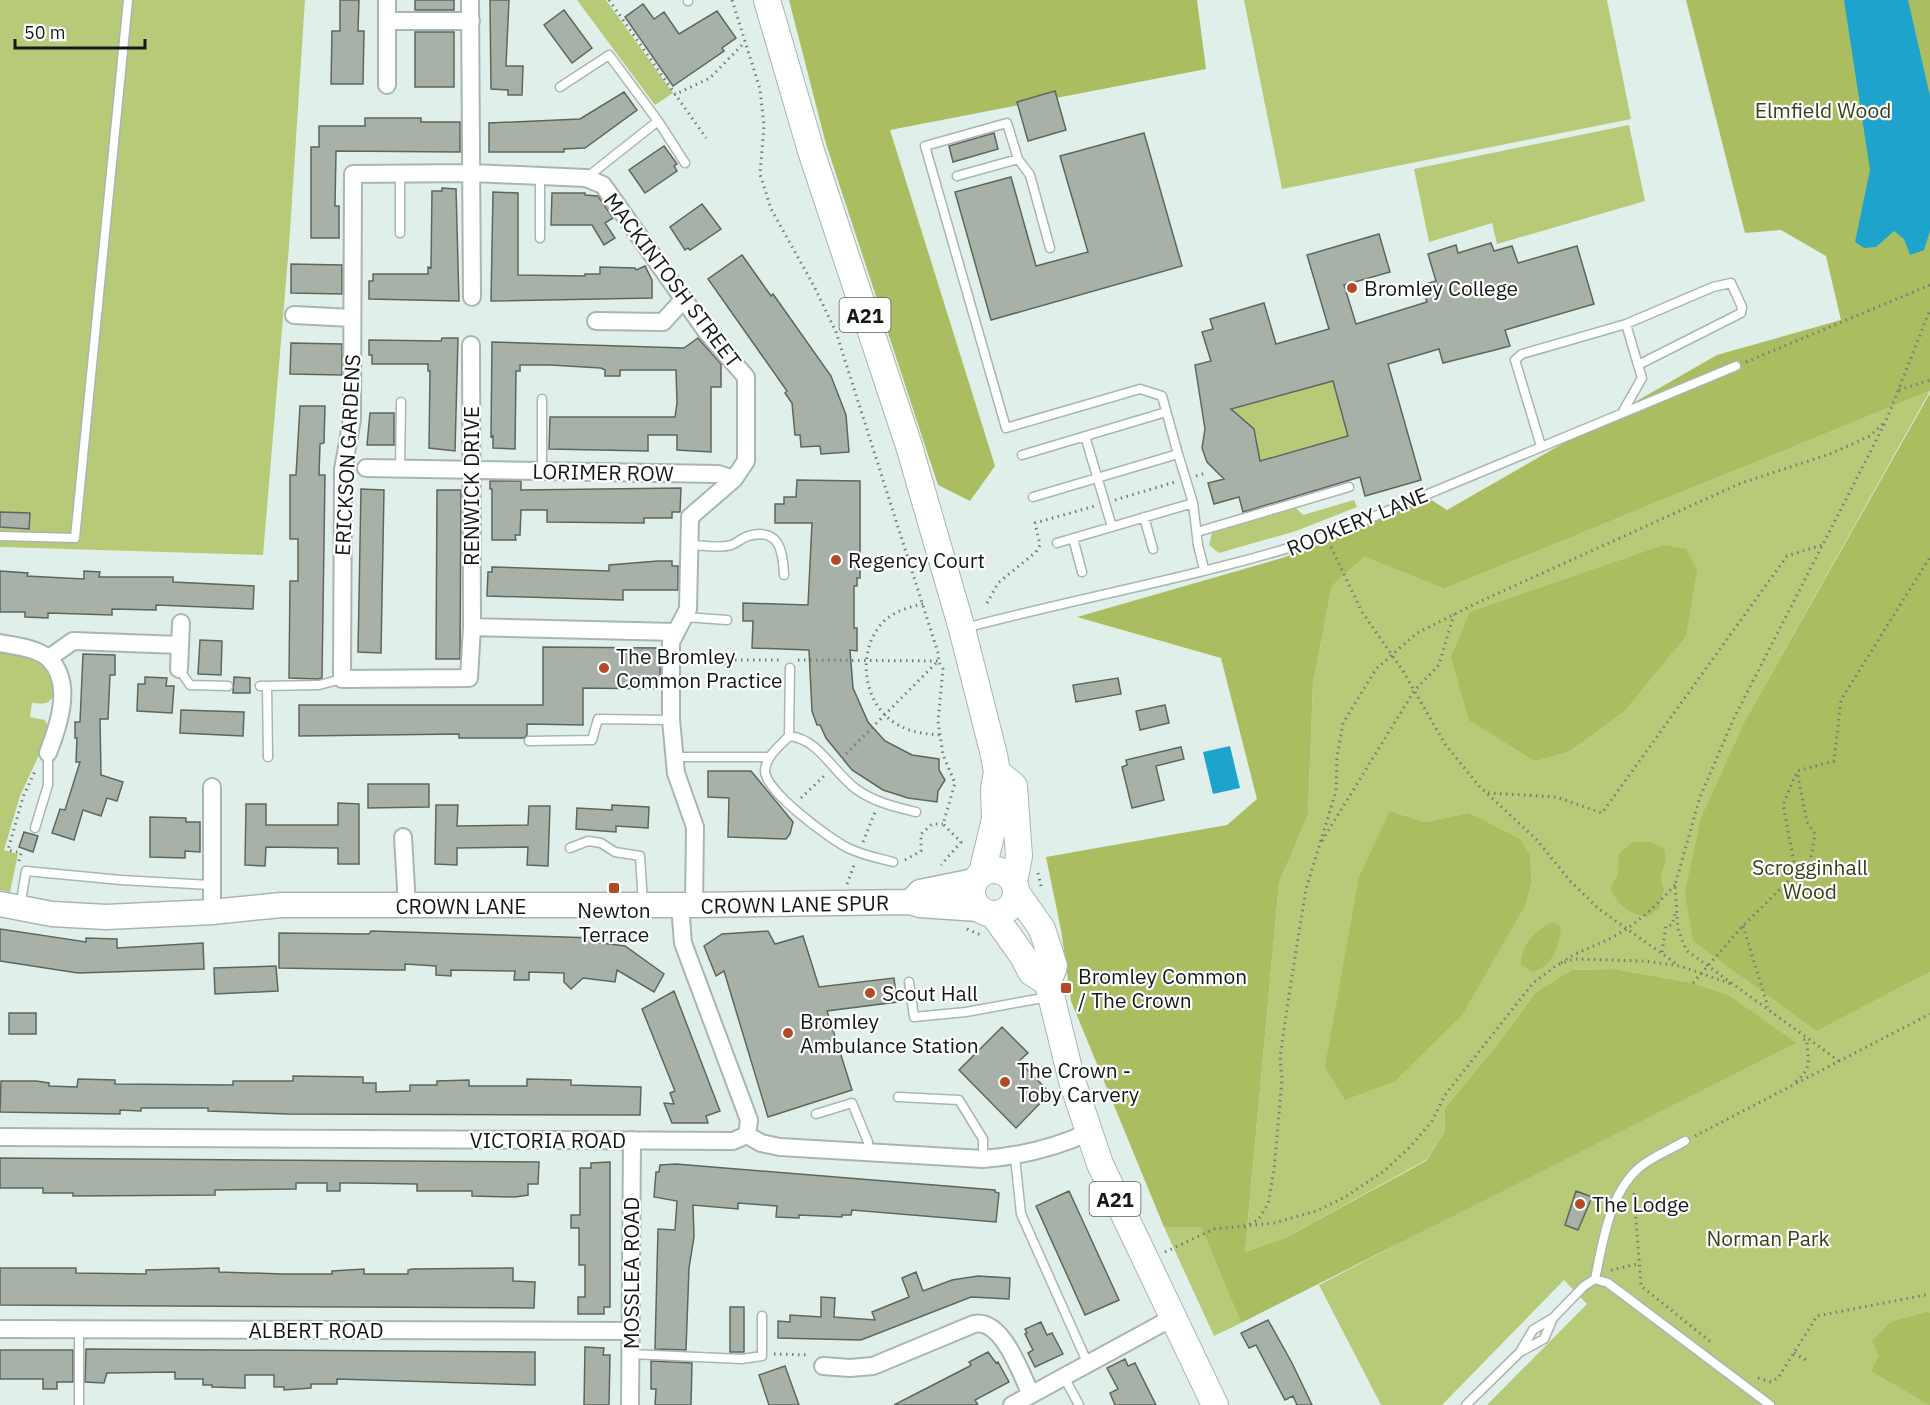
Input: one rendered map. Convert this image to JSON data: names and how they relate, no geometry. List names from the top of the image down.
{
  "streets": {
    "main road": ["A21"],
    "street": [
      "MACKINTOSH STREET",
      "ERICKSON GARDENS",
      "LORIMER ROW",
      "RENWICK DRIVE",
      "CROWN LANE SPUR",
      "CROWN LANE",
      "VICTORIA ROAD",
      "MOSSLEA ROAD",
      "ALBERT ROAD"
    ],
    "lane": ["ROOKERY LANE"]
  },
  "crossings": [
    ["MACKINTOSH STREET", "ERICKSON GARDENS"],
    ["MACKINTOSH STREET", "LORIMER ROW"],
    ["MACKINTOSH STREET", "CROWN LANE SPUR"],
    ["MACKINTOSH STREET", "CROWN LANE"],
    ["A21", "ROOKERY LANE"],
    ["A21", "CROWN LANE SPUR"],
    ["LORIMER ROW", "RENWICK DRIVE"],
    ["CROWN LANE SPUR", "CROWN LANE"],
    ["VICTORIA ROAD", "MOSSLEA ROAD"],
    ["MOSSLEA ROAD", "ALBERT ROAD"]
  ],
  "parks": ["Elmfield Wood", "Scrogginhall Wood", "Norman Park"],
  "places": {
    "other": [
      "Bromley College",
      "Regency Court",
      "The Bromley Common Practice",
      "Scout Hall",
      "Bromley Ambulance Station",
      "The Crown - Toby Carvery",
      "The Lodge"
    ],
    "transit": ["Newton Terrace", "Bromley Common / The Crown"]
  },
  "scale_bar": "50 m"
}
